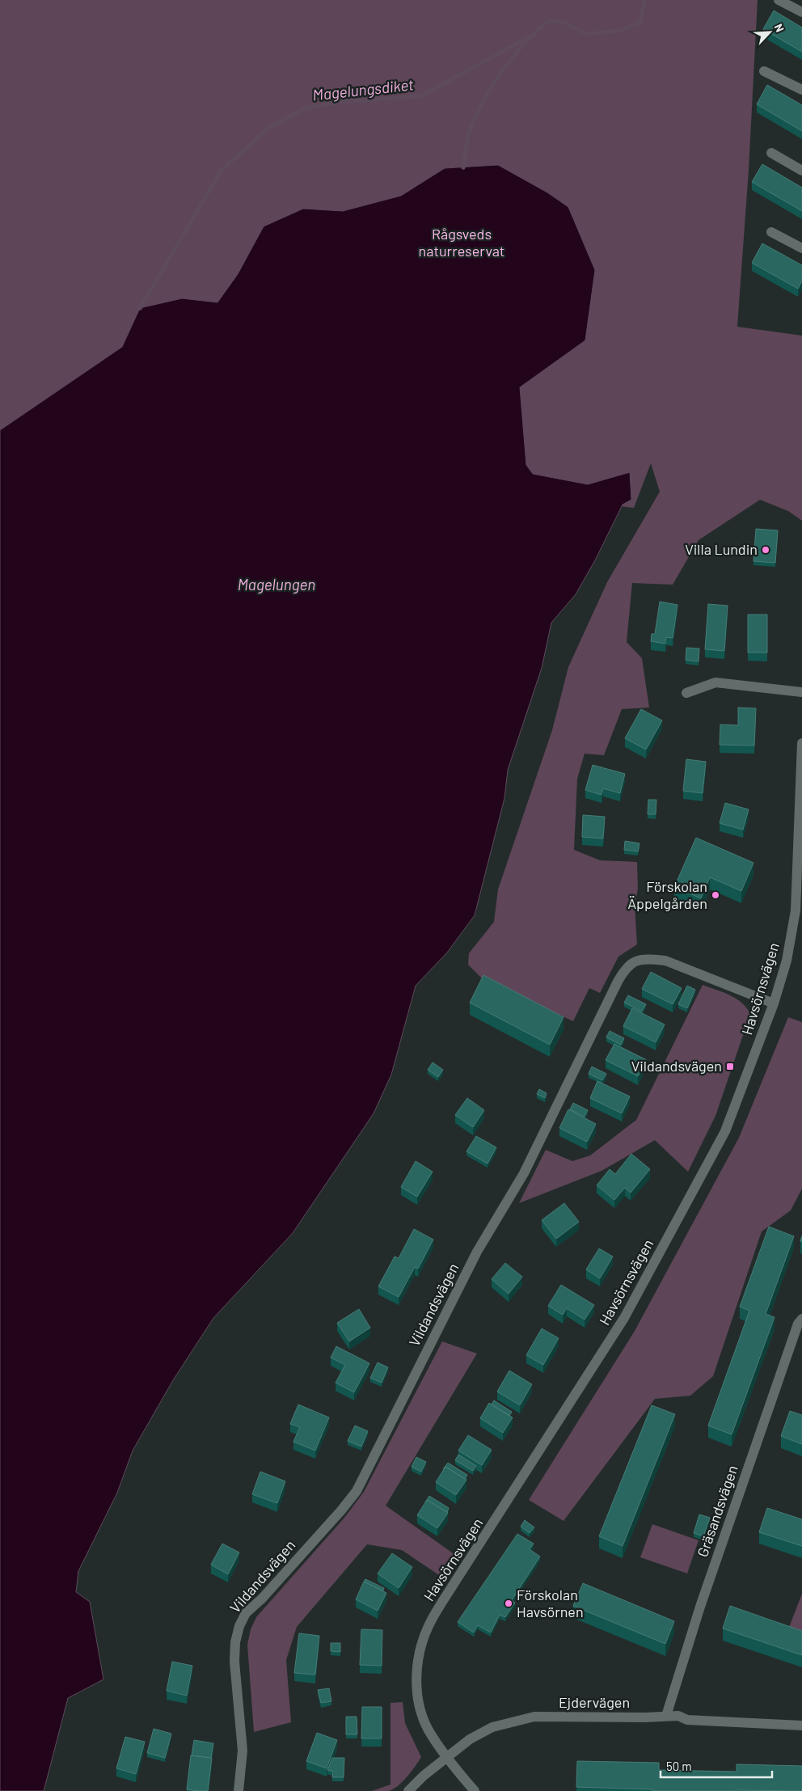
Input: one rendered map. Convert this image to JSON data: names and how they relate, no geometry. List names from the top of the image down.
{
  "streets": {
    "street": [
      "Havsörnsvägen",
      "Vildandsvägen",
      "Gräsandsvägen",
      "Ejdervägen"
    ]
  },
  "crossings": [
    ["Havsörnsvägen", "Vildandsvägen"],
    ["Havsörnsvägen", "Ejdervägen"],
    ["Gräsandsvägen", "Ejdervägen"]
  ],
  "water": ["Magelungsdiket", "Magelungen"],
  "parks": ["Rågsveds naturreservat"],
  "places": {
    "other": ["Villa Lundin", "Förskolan Äppelgården", "Förskolan Havsörnen"],
    "transit": ["Vildandsvägen"]
  },
  "scale_bar": "50 m",
  "north": "top right"
}
